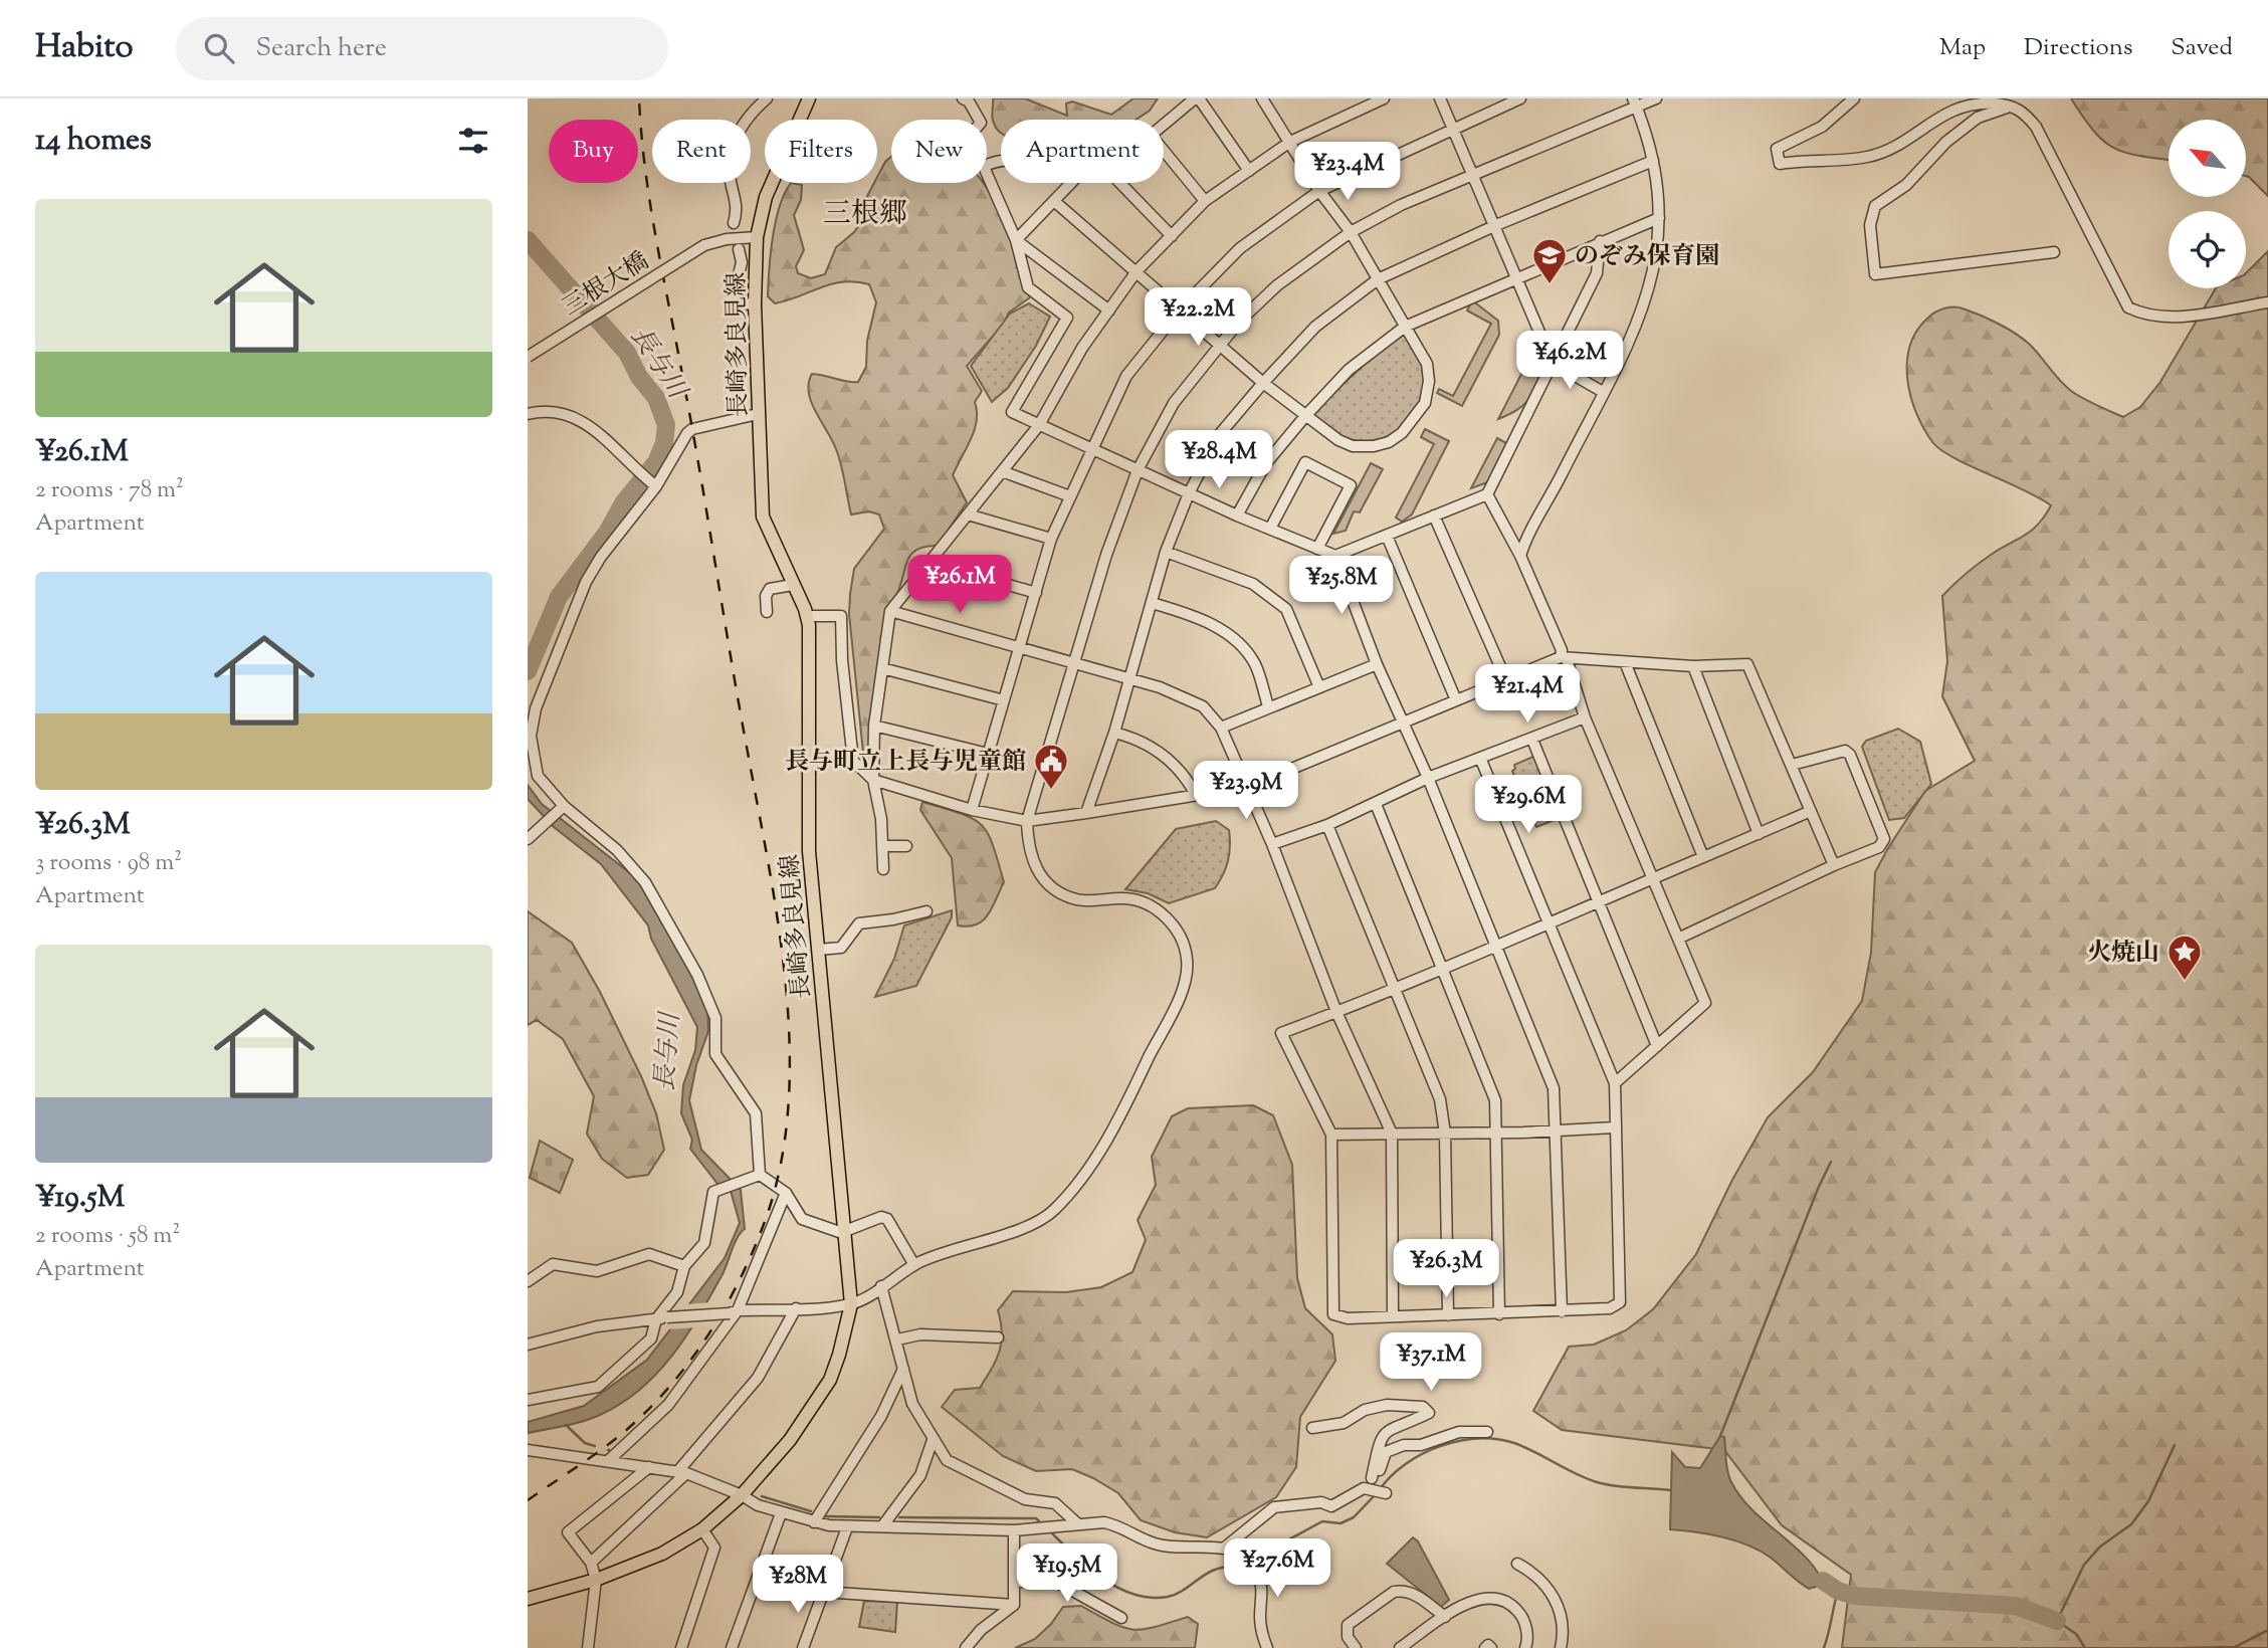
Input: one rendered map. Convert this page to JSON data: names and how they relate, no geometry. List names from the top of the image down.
{
  "streets": {
    "main road": ["長崎多良見線"],
    "street": ["三根大橋"]
  },
  "crossings": [
    ["三根大橋", "長崎多良見線"]
  ],
  "districts": ["三根郷"],
  "water": ["長与川"],
  "places": {
    "school or university": ["のぞみ保育園"],
    "public building": ["長与町立上長与児童館"],
    "place": ["火焼山"]
  },
  "north": "top left",
  "page": {
    "header": "Habito",
    "search": "Search here",
    "nav": ["Map", "Directions", "Saved"],
    "heading": "14 homes",
    "chip": [
      "Buy",
      "Rent",
      "Filters",
      "New",
      "Apartment"
    ],
    "price": [
      "¥23.4M",
      "¥22.2M",
      "¥46.2M",
      "¥28.4M",
      "¥26.1M",
      "¥25.8M",
      "¥21.4M",
      "¥23.9M",
      "¥29.6M",
      "¥26.3M",
      "¥37.1M",
      "¥27.6M",
      "¥19.5M",
      "¥28M"
    ],
    "list": [
      {
        "name": "¥26.1M",
        "note": "2 rooms · 78 m² · Apartment"
      },
      {
        "name": "¥26.3M",
        "note": "3 rooms · 98 m² · Apartment"
      },
      {
        "name": "¥19.5M",
        "note": "2 rooms · 58 m² · Apartment"
      }
    ]
  }
}
